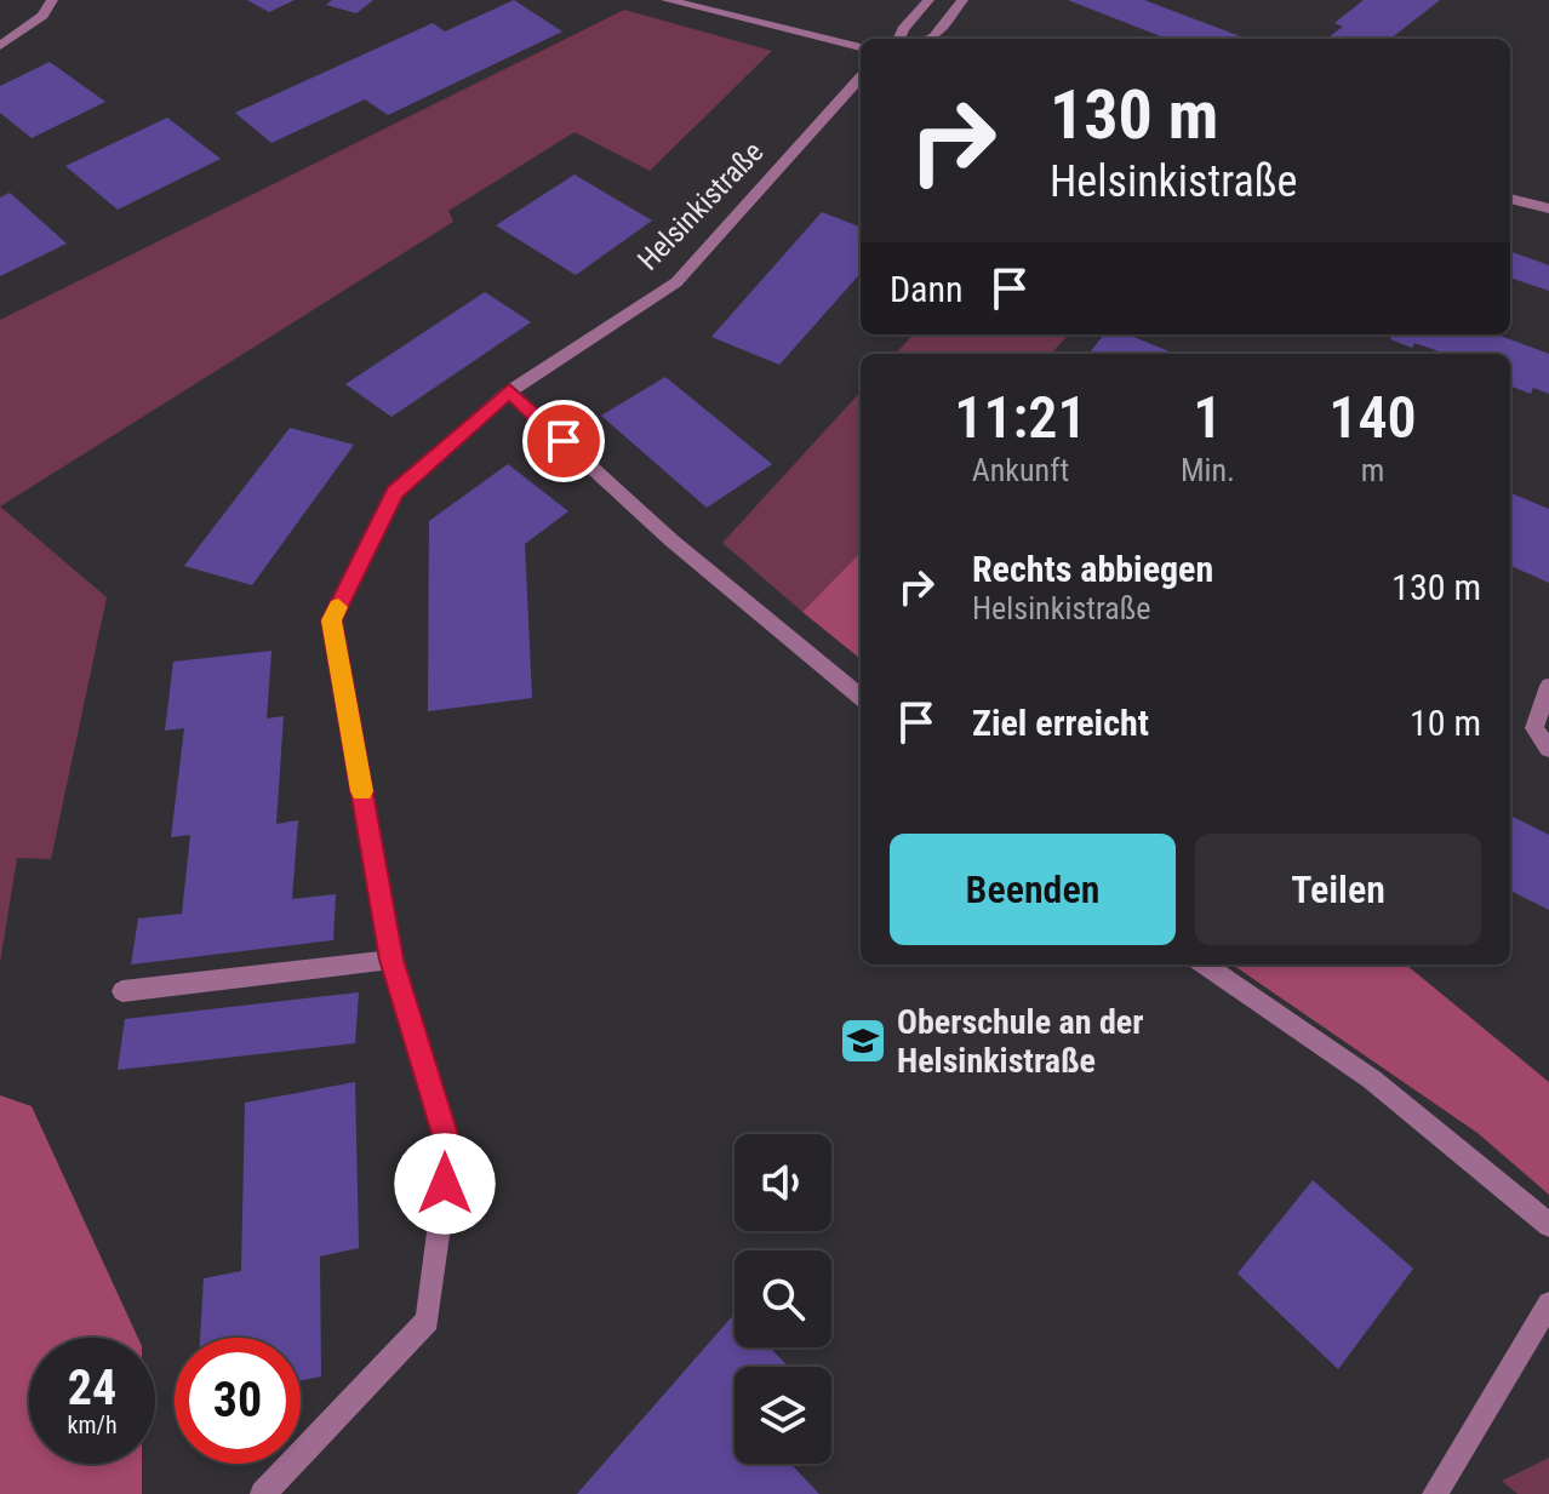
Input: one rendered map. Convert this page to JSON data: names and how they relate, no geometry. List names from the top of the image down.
{
  "streets": {
    "street": ["Helsinkistraße"]
  },
  "places": {
    "school or university": ["Oberschule an der Helsinkistraße"]
  },
  "page": {
    "turn": ["130 m", "Helsinkistraße"],
    "then": "Dann",
    "eta": [
      "11:21",
      "Ankunft",
      "1",
      "Min.",
      "140",
      "m"
    ],
    "list": [
      {
        "name": "Rechts abbiegen",
        "note": "Helsinkistraße",
        "value": "130 m"
      },
      {
        "name": "Ziel erreicht",
        "value": "10 m"
      }
    ],
    "buttons": ["Beenden", "Teilen"],
    "speed": "24 km/h",
    "limit": "30"
  }
}
